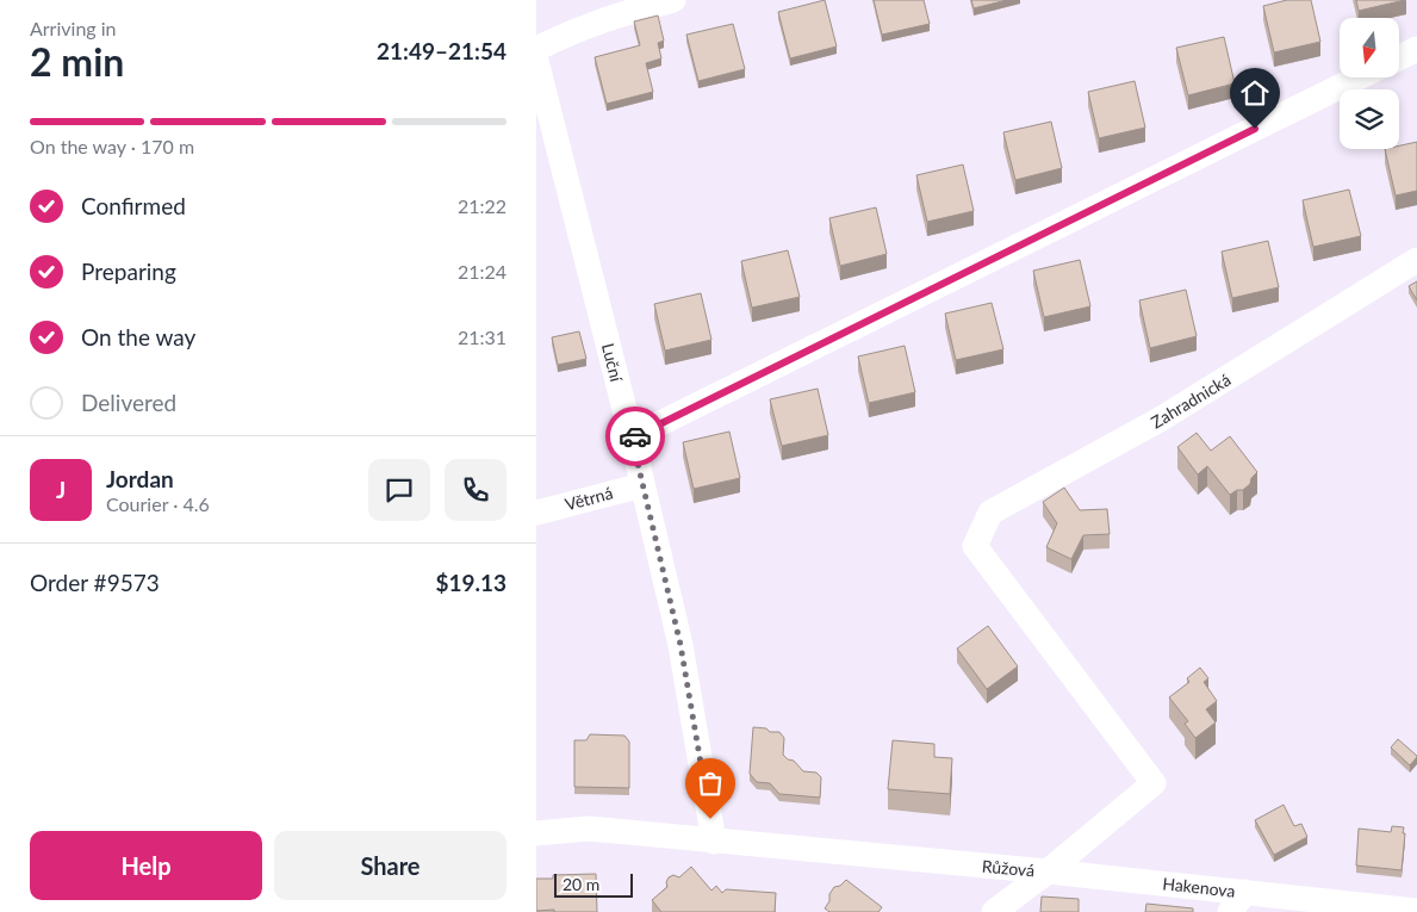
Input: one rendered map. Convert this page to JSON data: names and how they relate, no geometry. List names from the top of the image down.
{
  "streets": {
    "street": [
      "Luční",
      "Zahradnická",
      "Větrná",
      "Růžová",
      "Hakenova"
    ]
  },
  "crossings": [
    ["Luční", "Větrná"],
    ["Luční", "Růžová"],
    ["Zahradnická", "Růžová"],
    ["Růžová", "Hakenova"]
  ],
  "scale_bar": "20 m",
  "north": "bottom",
  "page": {
    "heading": ["2 min", "Arriving in", "21:49–21:54"],
    "panel": [
      "Jordan",
      "Courier · 4.6",
      "Order #9573",
      "$19.13"
    ],
    "bar": "On the way · 170 m",
    "list": [
      ["Confirmed", "21:22"],
      ["Preparing", "21:24"],
      ["On the way", "21:31"],
      "Delivered"
    ],
    "round": "J",
    "buttons": ["Help", "Share"],
    "scale": "20 m"
  }
}
